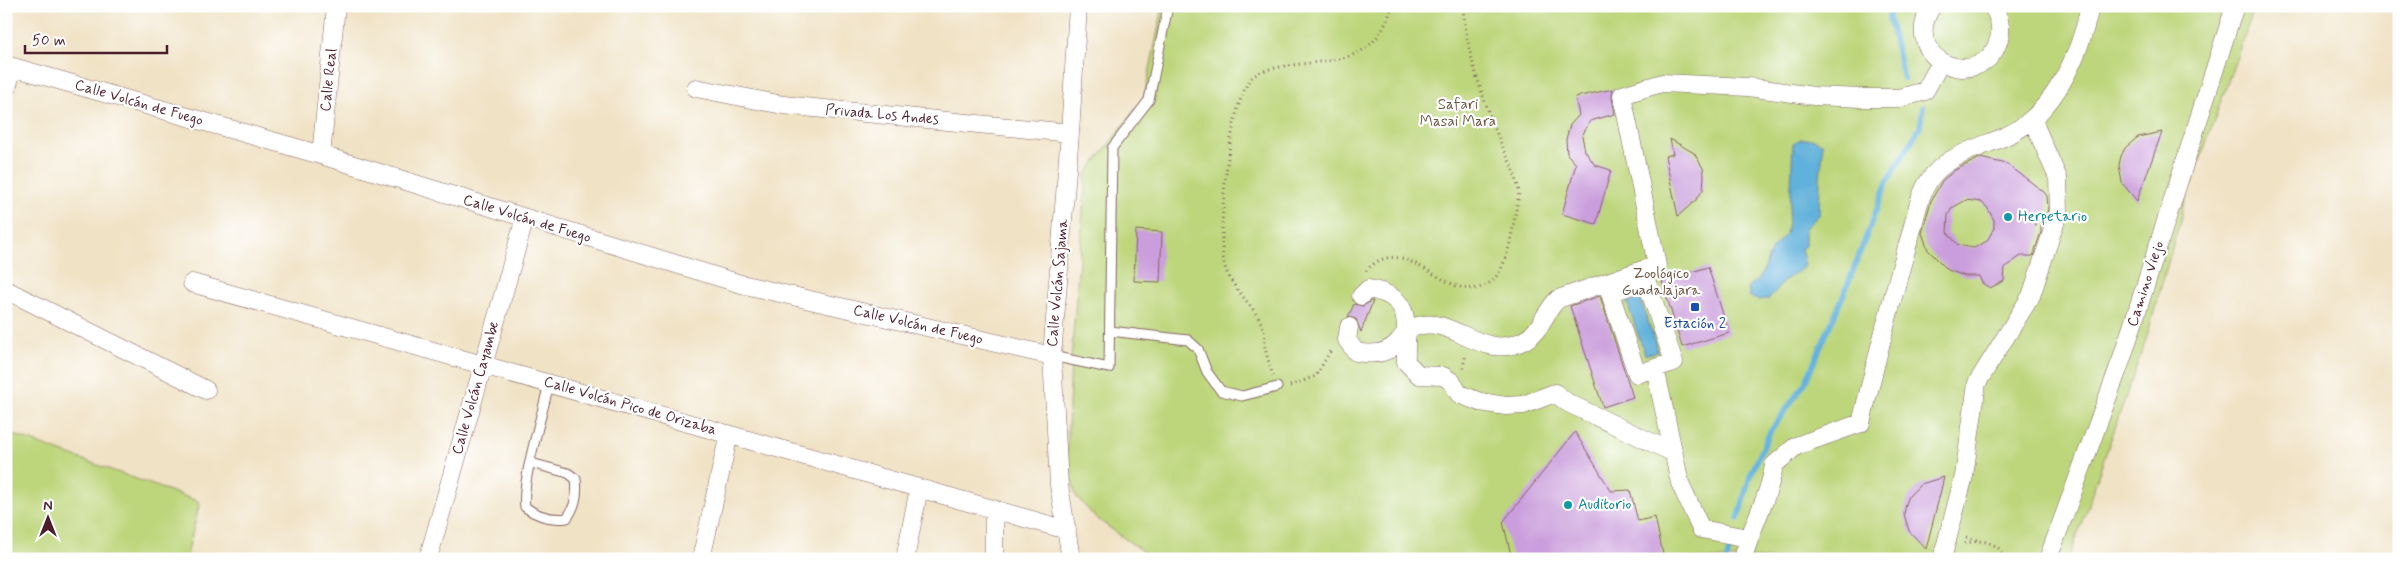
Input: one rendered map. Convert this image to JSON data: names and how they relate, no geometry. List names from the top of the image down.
{
  "streets": {
    "street": [
      "Calle Real",
      "Calle Volcán de Fuego",
      "Privada Los Andes",
      "Calle Volcán Sajama",
      "Camino Viejo",
      "Calle Volcán Cayambe",
      "Calle Volcán Pico de Orizaba"
    ]
  },
  "crossings": [
    ["Calle Real", "Calle Volcán de Fuego"],
    ["Calle Volcán de Fuego", "Calle Volcán Sajama"],
    ["Calle Volcán de Fuego", "Calle Volcán Cayambe"],
    ["Privada Los Andes", "Calle Volcán Sajama"],
    ["Calle Volcán Sajama", "Calle Volcán Pico de Orizaba"],
    ["Calle Volcán Cayambe", "Calle Volcán Pico de Orizaba"]
  ],
  "parks": ["Safari Masai Mara", "Zoológico Guadalajara"],
  "places": {
    "other": ["Herpetario", "Auditorio"],
    "transit": ["Estación 2"]
  },
  "scale_bar": "50 m",
  "north": "top"
}
